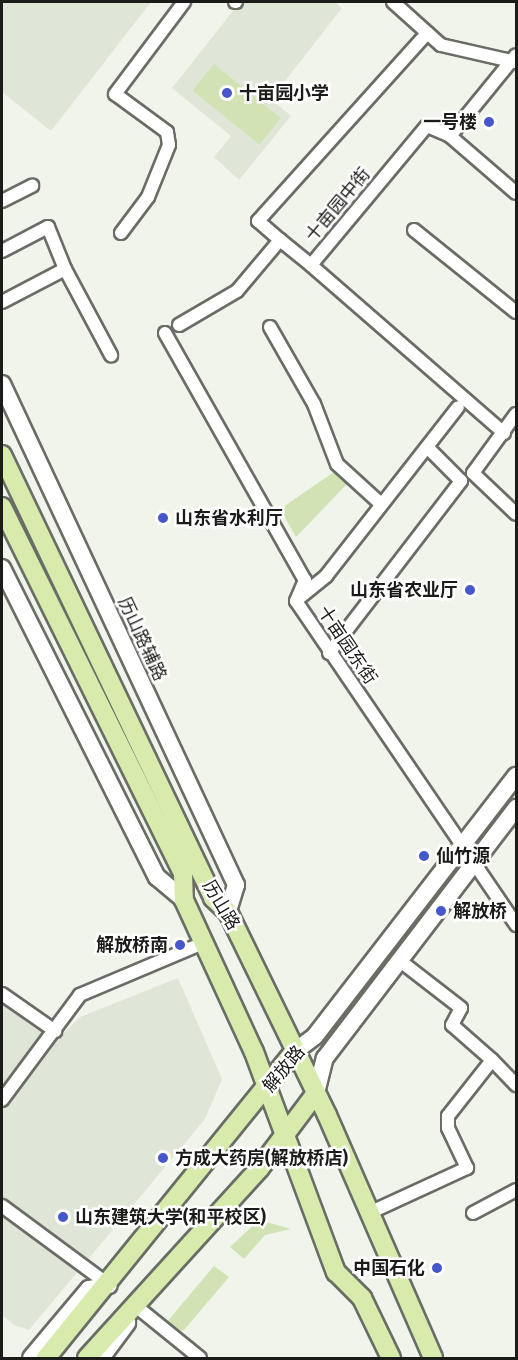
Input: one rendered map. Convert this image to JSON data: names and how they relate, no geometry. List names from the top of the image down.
{
  "streets": {
    "main road": ["历山路", "解放路"],
    "street": ["十亩园中街", "历山路辅路", "十亩园东街"]
  },
  "crossings": [
    ["历山路辅路", "历山路"],
    ["十亩园东街", "解放路"],
    ["历山路", "解放路"]
  ],
  "places": [
    "十亩园小学",
    "一号楼",
    "山东省水利厅",
    "山东省农业厅",
    "仙竹源",
    "解放桥",
    "解放桥南",
    "方成大药房(解放桥店)",
    "山东建筑大学(和平校区)",
    "中国石化"
  ]
}
